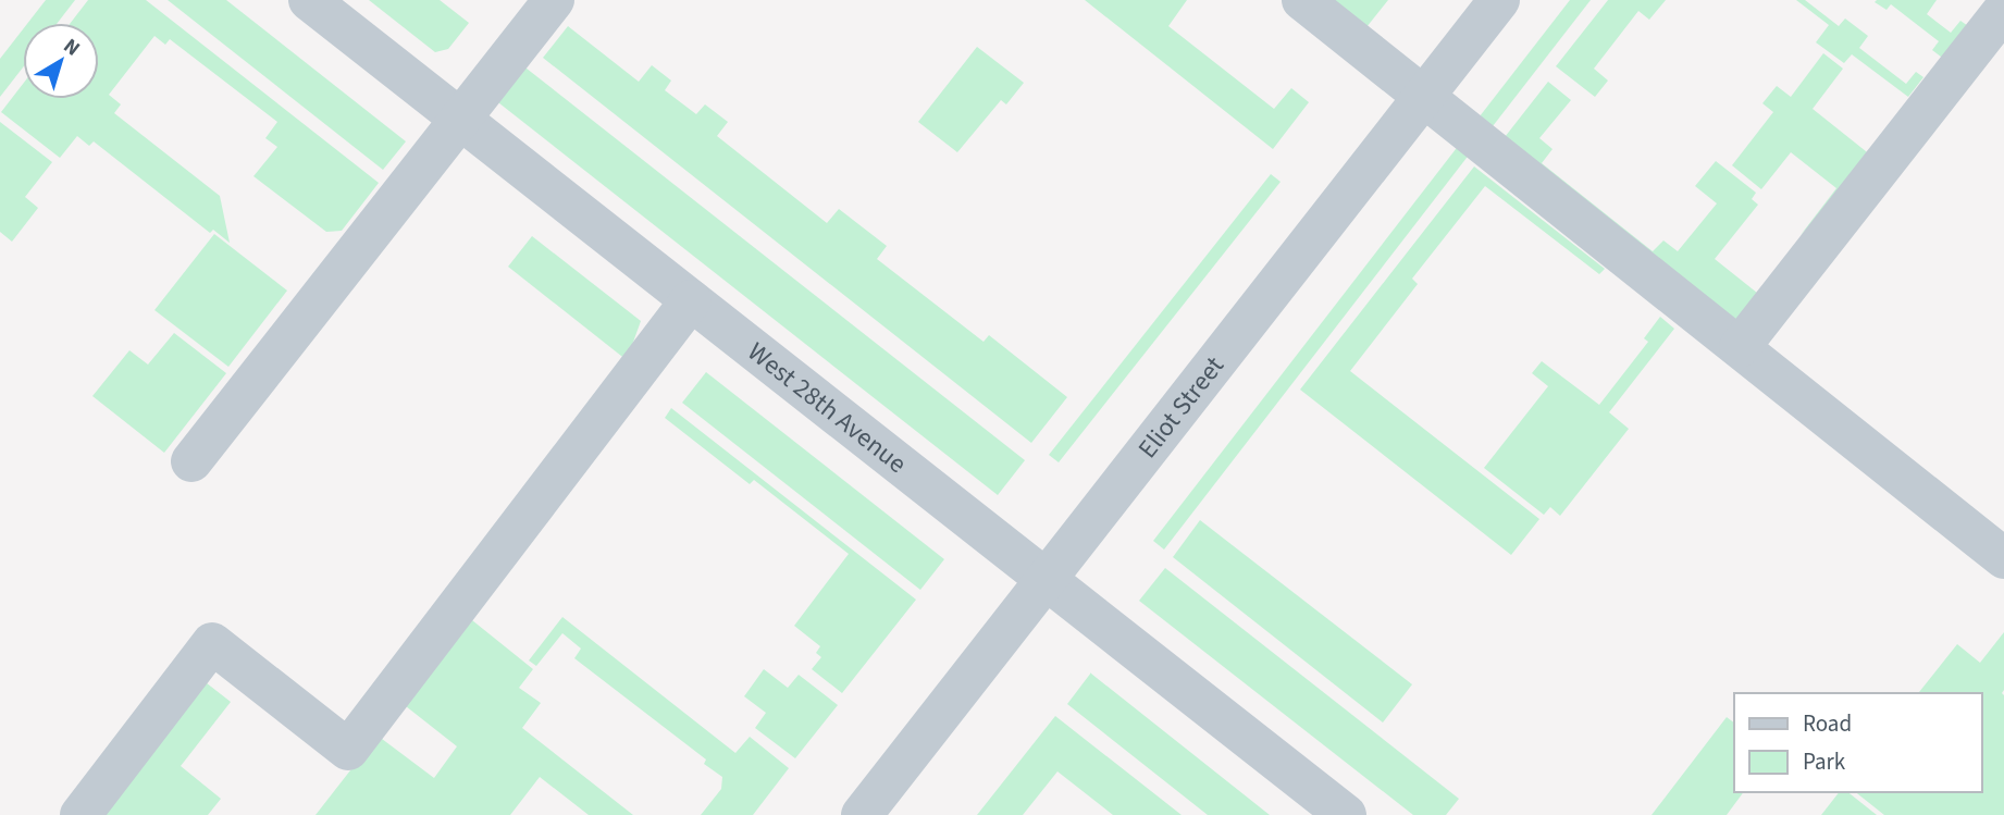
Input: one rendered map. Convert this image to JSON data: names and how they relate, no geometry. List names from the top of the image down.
{
  "streets": {
    "street": ["West 28th Avenue", "Eliot Street"]
  },
  "crossings": [
    ["West 28th Avenue", "Eliot Street"]
  ],
  "legend": ["Road", "Park"],
  "north": "top right"
}
